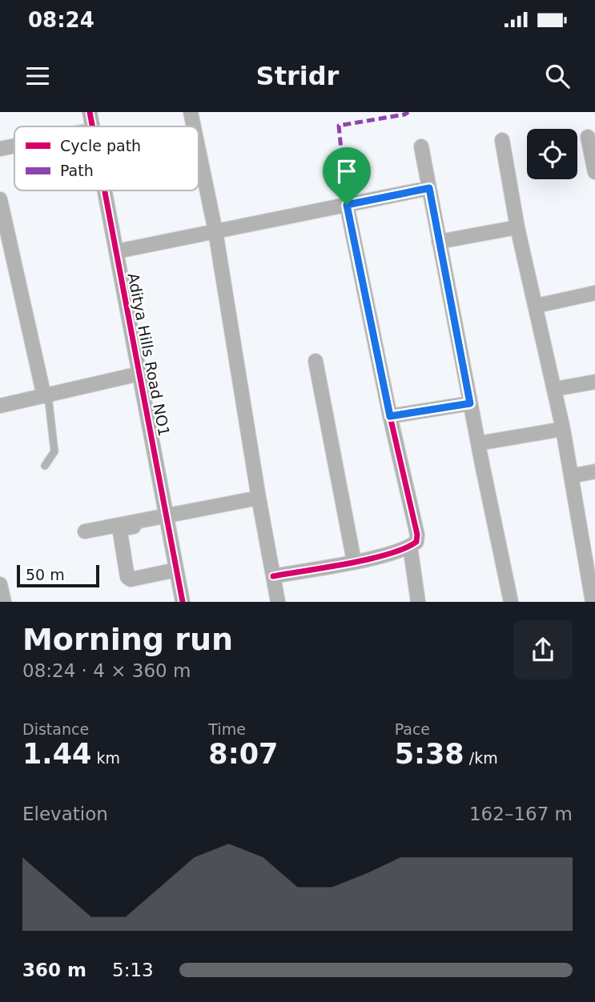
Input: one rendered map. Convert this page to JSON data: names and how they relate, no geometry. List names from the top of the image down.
{
  "streets": {
    "street": ["Aditya Hills Road NO1"]
  },
  "legend": ["Cycle path", "Path"],
  "scale_bar": "50 m",
  "page": {
    "status": "08:24",
    "header": "Stridr",
    "scale": "50 m",
    "heading": ["Morning run", "08:24 · 4 × 360 m"],
    "stats": [
      ["Distance", "1.44 km"],
      ["Time", "8:07"],
      ["Pace", "5:38 /km"]
    ],
    "chart": ["Elevation", "162–167 m"],
    "list": [
      {
        "name": "360 m",
        "note": "5:13"
      }
    ]
  }
}
